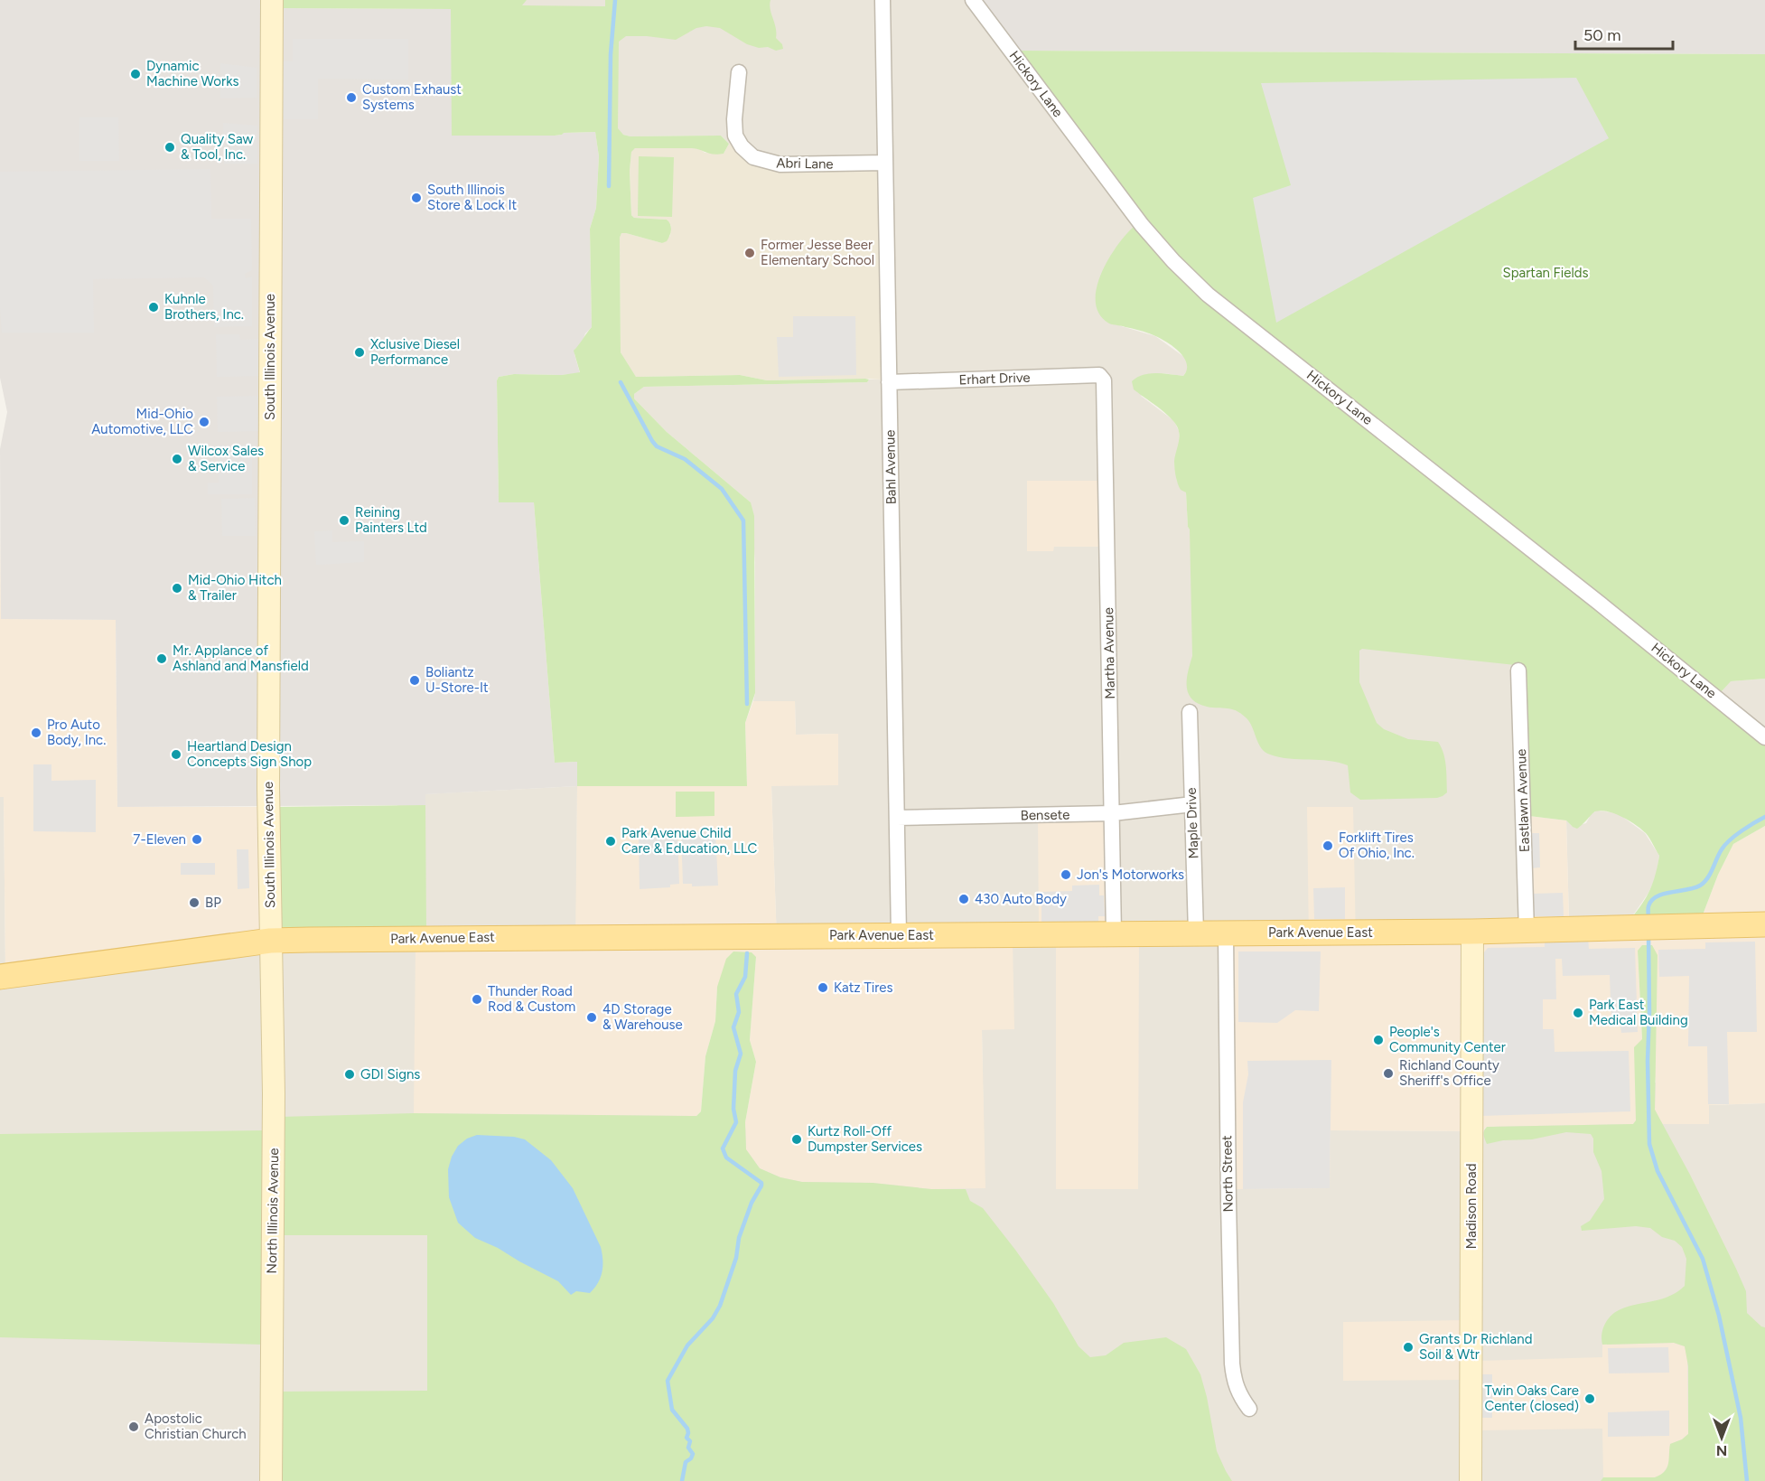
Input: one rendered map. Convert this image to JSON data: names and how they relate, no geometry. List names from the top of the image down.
{
  "streets": {
    "main road": ["Park Avenue East"],
    "street": [
      "Hickory Lane",
      "Abri Lane",
      "South Illinois Avenue",
      "Erhart Drive",
      "Bahl Avenue",
      "Martha Avenue",
      "Eastlawn Avenue",
      "Bensete",
      "Maple Drive",
      "North Street",
      "Madison Road",
      "North Illinois Avenue"
    ]
  },
  "crossings": [
    ["Abri Lane", "Bahl Avenue"],
    ["South Illinois Avenue", "Park Avenue East"],
    ["South Illinois Avenue", "North Illinois Avenue"],
    ["Erhart Drive", "Bahl Avenue"],
    ["Erhart Drive", "Martha Avenue"],
    ["Bahl Avenue", "Bensete"],
    ["Bahl Avenue", "Park Avenue East"],
    ["Martha Avenue", "Bensete"],
    ["Martha Avenue", "Park Avenue East"],
    ["Eastlawn Avenue", "Park Avenue East"],
    ["Bensete", "Maple Drive"],
    ["Maple Drive", "Park Avenue East"],
    ["Park Avenue East", "North Street"],
    ["Park Avenue East", "Madison Road"],
    ["Park Avenue East", "North Illinois Avenue"]
  ],
  "parks": ["Spartan Fields"],
  "places": [
    "Dynamic Machine Works",
    "Custom Exhaust Systems",
    "Quality Saw & Tool, Inc.",
    "South Illinois Store & Lock It",
    "Former Jesse Beer Elementary School",
    "Kuhnle Brothers, Inc.",
    "Xclusive Diesel Performance",
    "Mid-Ohio Automotive, LLC",
    "Wilcox Sales & Service",
    "Reining Painters Ltd",
    "Mid-Ohio Hitch & Trailer",
    "Mr. Applance of Ashland and Mansfield",
    "Boliantz U-Store-It",
    "Pro Auto Body, Inc.",
    "Heartland Design Concepts Sign Shop",
    "7-Eleven",
    "Park Avenue Child Care & Education, LLC",
    "Forklift Tires Of Ohio, Inc.",
    "Jon's Motorworks",
    "430 Auto Body",
    "BP",
    "Katz Tires",
    "Thunder Road Rod & Custom",
    "Park East Medical Building",
    "4D Storage & Warehouse",
    "People's Community Center",
    "Richland County Sheriff's Office",
    "GDI Signs",
    "Kurtz Roll-Off Dumpster Services",
    "Grants Dr Richland Soil & Wtr",
    "Twin Oaks Care Center (closed)",
    "Apostolic Christian Church"
  ],
  "scale_bar": "50 m",
  "north": "bottom"
}
